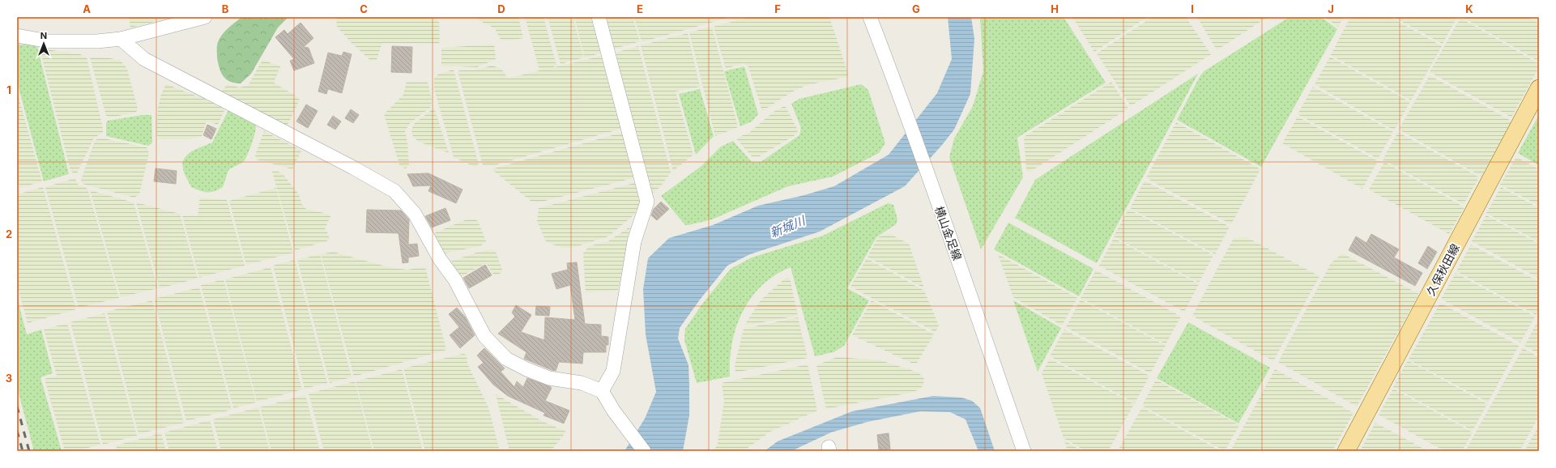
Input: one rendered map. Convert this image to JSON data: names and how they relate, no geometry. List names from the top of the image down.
{
  "streets": {
    "main road": ["久保秋田線"],
    "street": ["横山金足線"]
  },
  "water": ["新城川"],
  "north": "top",
  "grid": {
    "columns": [
      "A",
      "B",
      "C",
      "D",
      "E",
      "F",
      "G",
      "H",
      "I",
      "J",
      "K"
    ],
    "rows": ["1", "2", "3"]
  }
}
